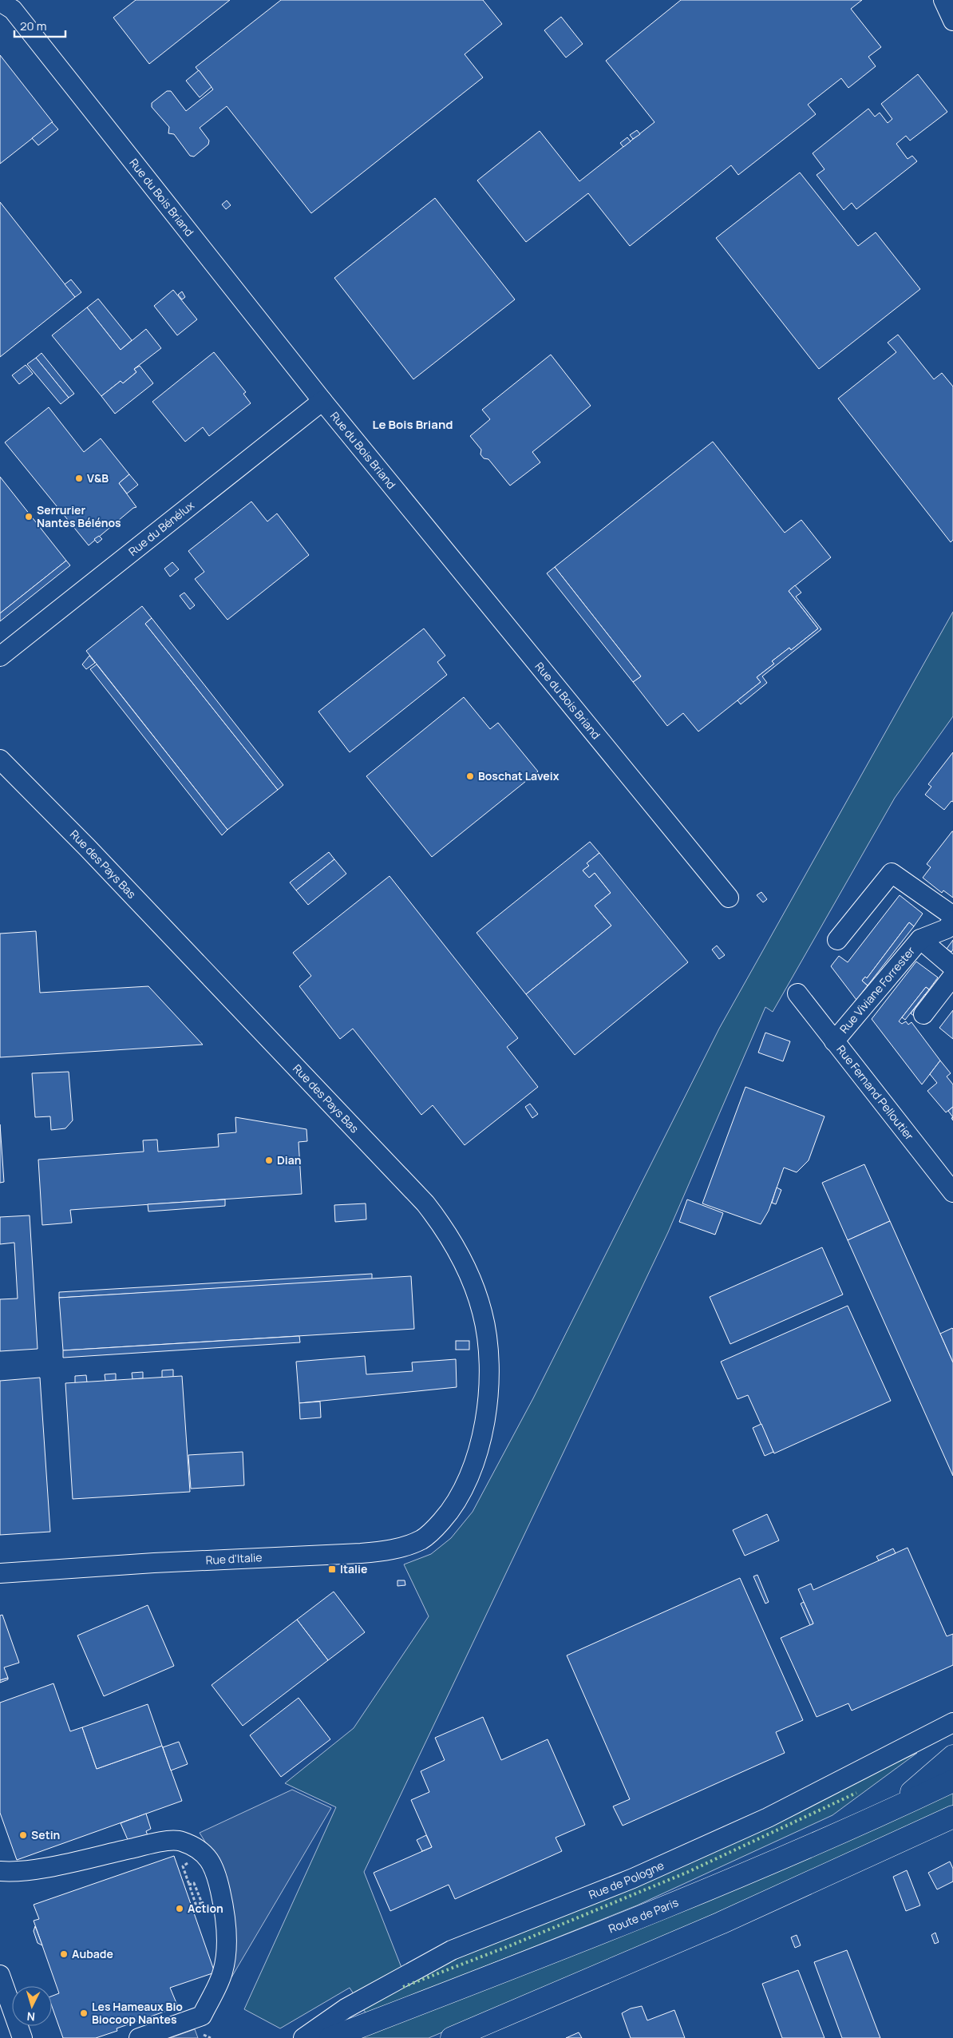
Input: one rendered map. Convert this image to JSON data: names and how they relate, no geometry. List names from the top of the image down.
{
  "streets": {
    "main road": ["Route de Paris"],
    "street": [
      "Rue du Bois Briand",
      "Rue du Bénélux",
      "Rue des Pays Bas",
      "Rue Viviane Forrester",
      "Rue Fernand Pelloutier",
      "Rue d'Italie",
      "Rue de Pologne"
    ]
  },
  "crossings": [
    ["Rue du Bois Briand", "Rue du Bénélux"],
    ["Rue des Pays Bas", "Rue d'Italie"],
    ["Rue Viviane Forrester", "Rue Fernand Pelloutier"]
  ],
  "districts": ["Le Bois Briand"],
  "places": {
    "other": [
      "V&B",
      "Serrurier Nantes Bélénos",
      "Boschat Laveix",
      "Dian",
      "Setin",
      "Action",
      "Aubade",
      "Les Hameaux Bio Biocoop Nantes"
    ],
    "transit": ["Italie"]
  },
  "scale_bar": "20 m",
  "north": "bottom"
}
